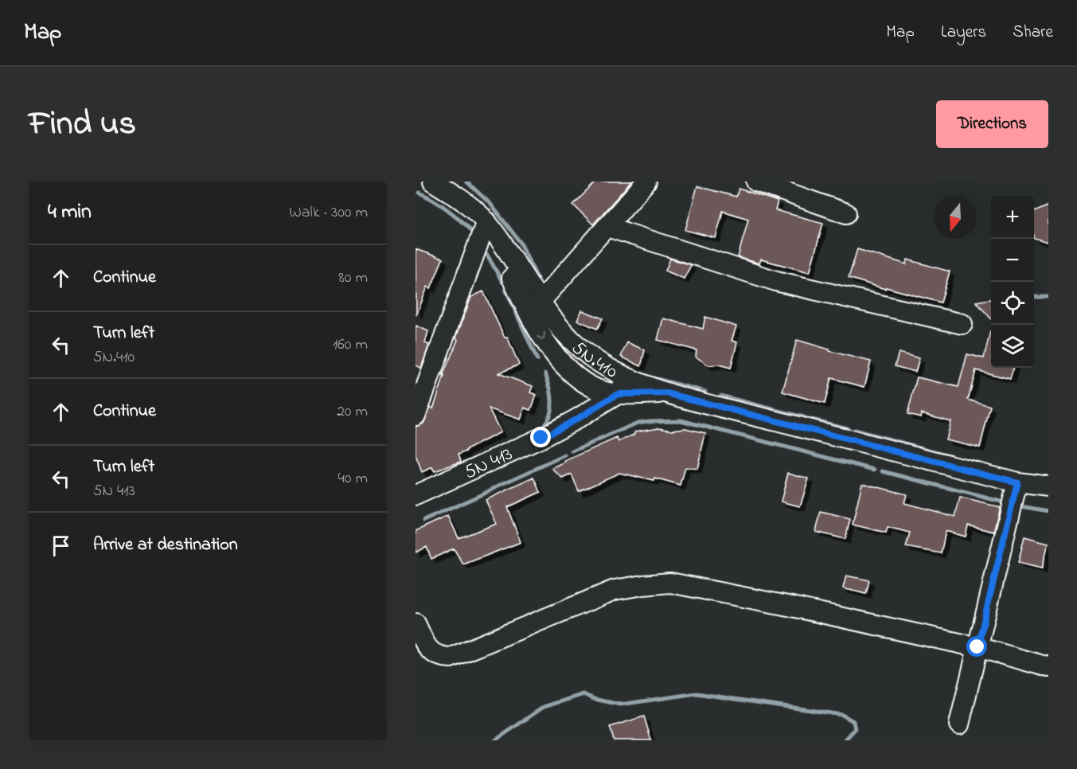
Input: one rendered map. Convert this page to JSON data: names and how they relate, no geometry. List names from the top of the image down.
{
  "streets": {
    "street": ["5N.410", "5N 413"]
  },
  "crossings": [
    ["5N.410", "5N 413"]
  ],
  "north": "bottom",
  "page": {
    "header": "Map",
    "nav": ["Map", "Layers", "Share"],
    "title": "Find us",
    "buttons": "Directions",
    "heading": ["4 min", "Walk · 300 m"],
    "map_buttons": ["+", "−"],
    "list": [
      ["Continue", "80 m"],
      ["Turn left", "5N.410", "160 m"],
      ["Continue", "20 m"],
      ["Turn left", "5N 413", "40 m"],
      "Arrive at destination"
    ]
  }
}
